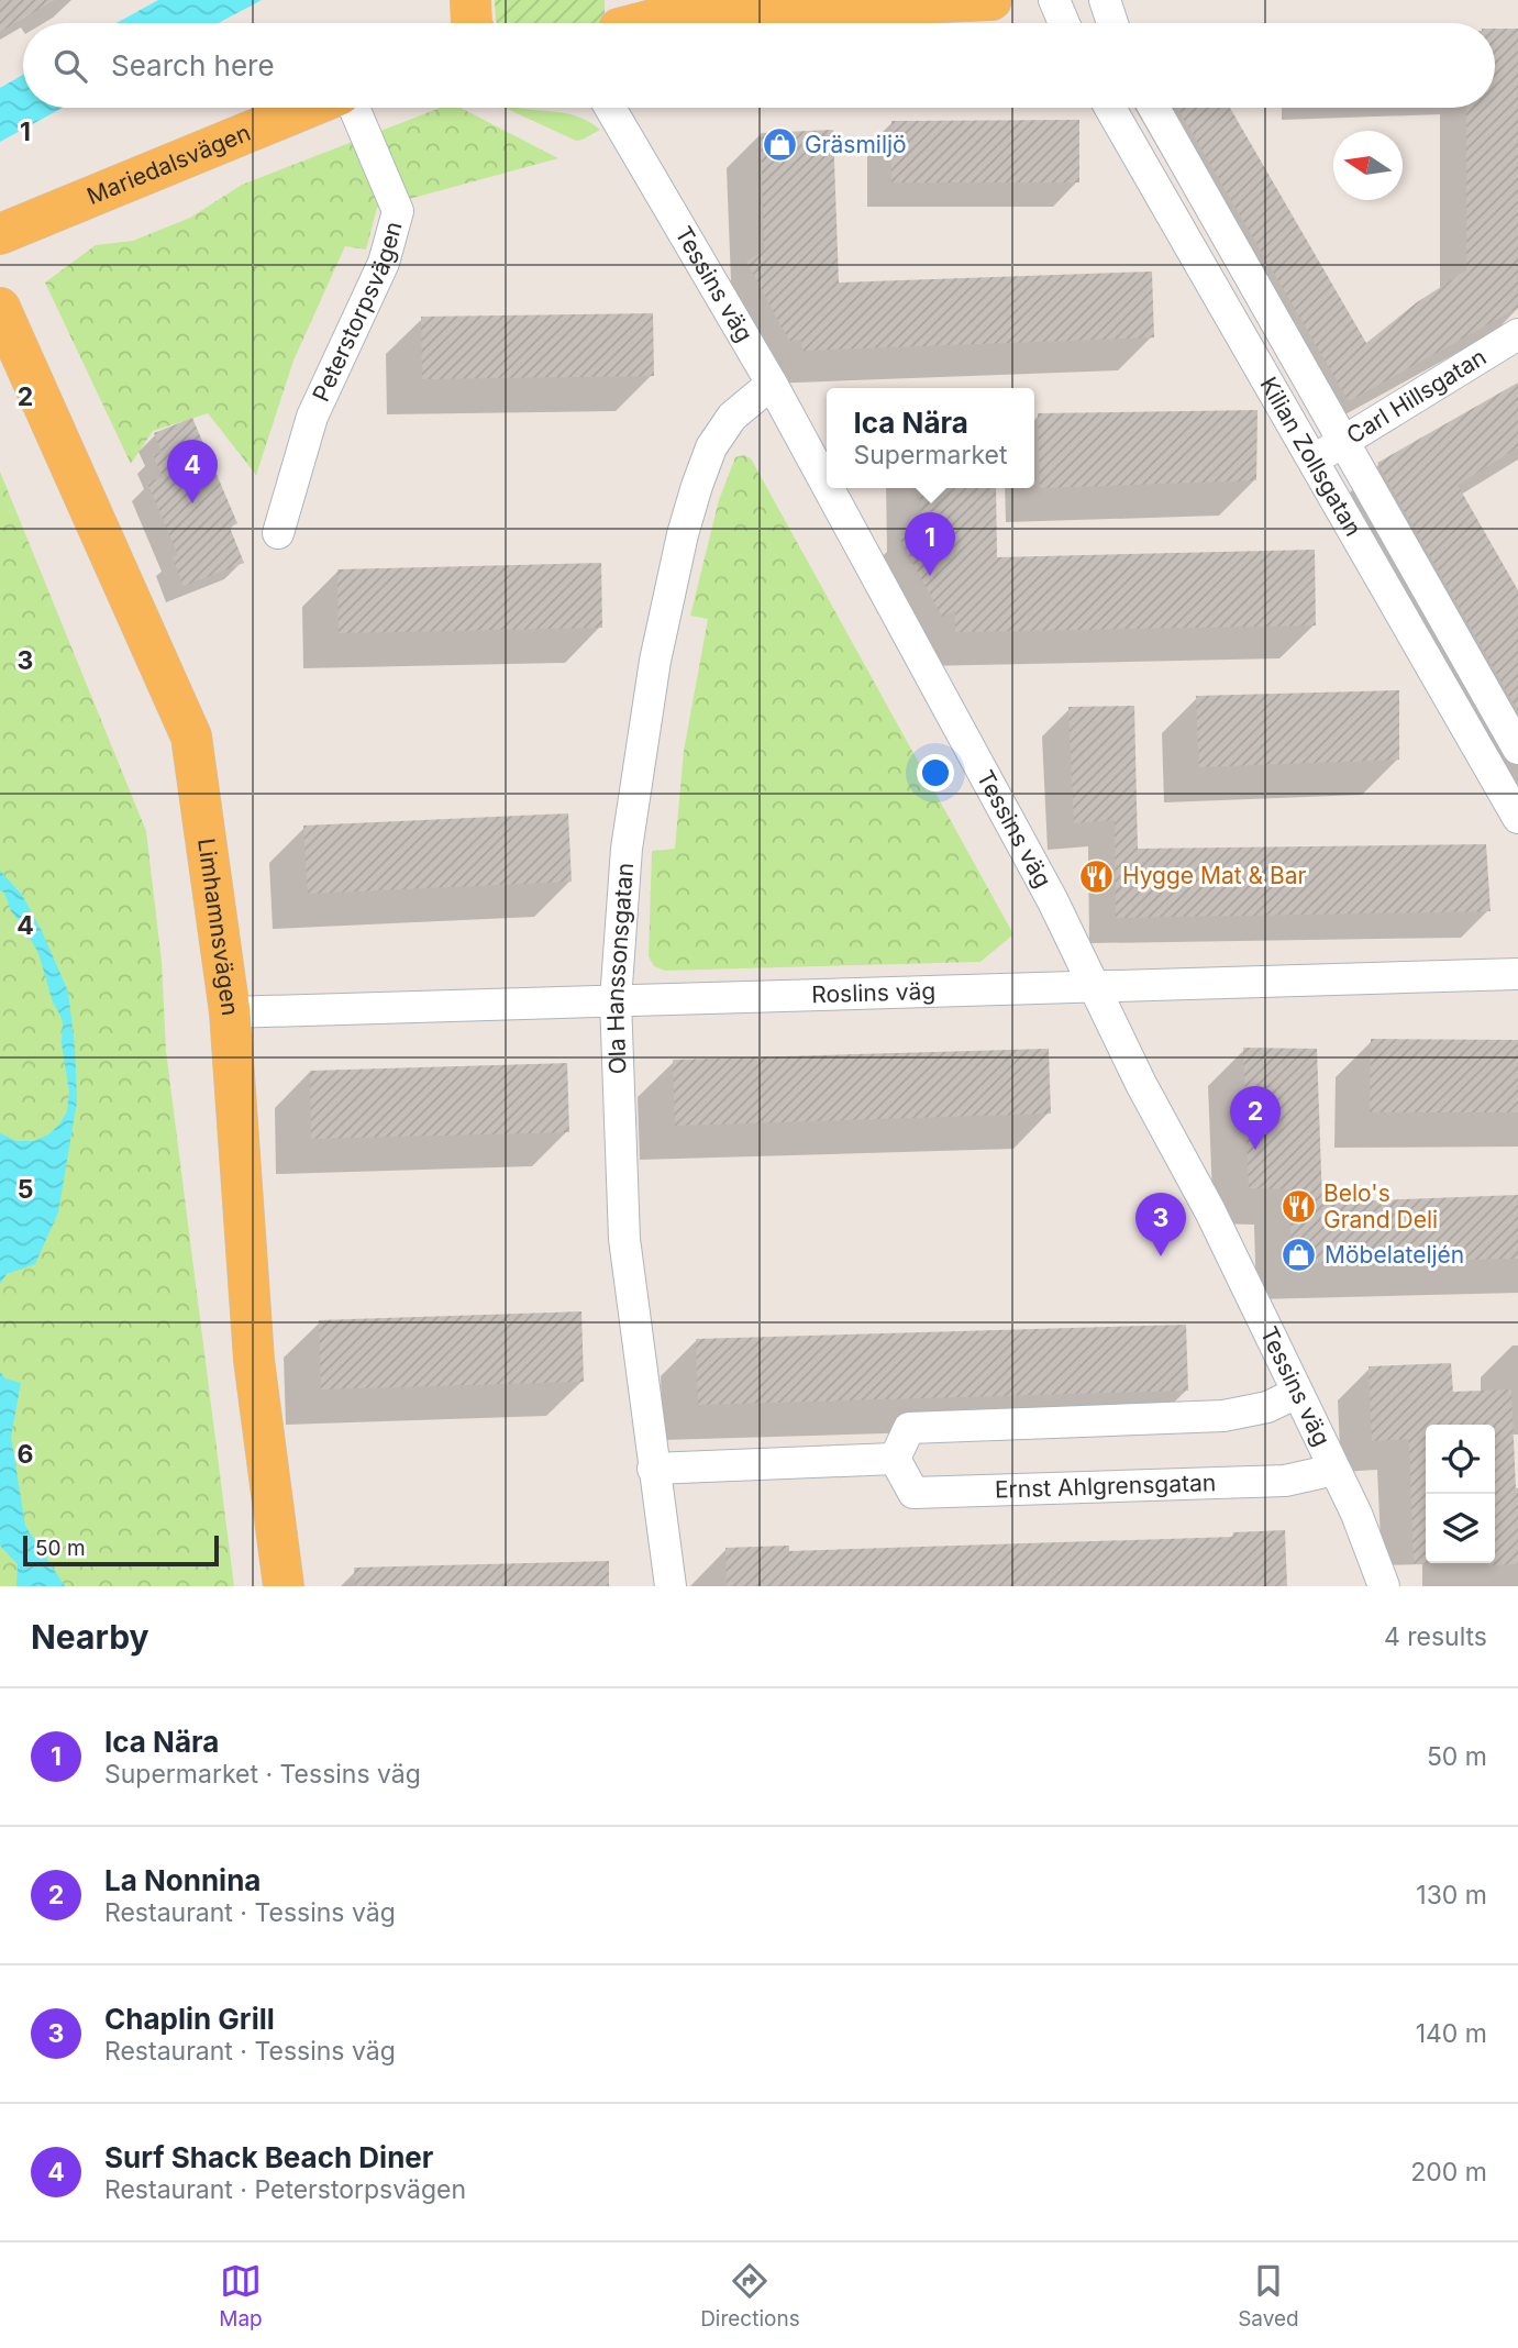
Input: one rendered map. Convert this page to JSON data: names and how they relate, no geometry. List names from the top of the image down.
{
  "streets": {
    "main road": ["Mariedalsvägen", "Limhamnsvägen"],
    "street": [
      "Tessins väg",
      "Peterstorpsvägen",
      "Carl Hillsgatan",
      "Kilian Zollsgatan",
      "Ola Hanssonsgatan",
      "Roslins väg",
      "Ernst Ahlgrensgatan"
    ]
  },
  "crossings": [
    ["Tessins väg", "Ola Hanssonsgatan"],
    ["Tessins väg", "Roslins väg"],
    ["Tessins väg", "Ernst Ahlgrensgatan"],
    ["Carl Hillsgatan", "Kilian Zollsgatan"],
    ["Limhamnsvägen", "Roslins väg"],
    ["Ola Hanssonsgatan", "Roslins väg"]
  ],
  "places": {
    "shop": ["Gräsmiljö", "Möbelateljén"],
    "restaurant": ["Hygge Mat & Bar", "Belo's Grand Deli"]
  },
  "scale_bar": "50 m",
  "north": "left",
  "page": {
    "search": "Search here",
    "popup": ["Ica Nära", "Supermarket"],
    "pins": [
      "4",
      "1",
      "2",
      "3"
    ],
    "scale": "50 m",
    "heading": ["Nearby", "4 results"],
    "list": [
      {
        "mark": "1",
        "name": "Ica Nära",
        "note": "Supermarket · Tessins väg",
        "value": "50 m"
      },
      {
        "mark": "2",
        "name": "La Nonnina",
        "note": "Restaurant · Tessins väg",
        "value": "130 m"
      },
      {
        "mark": "3",
        "name": "Chaplin Grill",
        "note": "Restaurant · Tessins väg",
        "value": "140 m"
      },
      {
        "mark": "4",
        "name": "Surf Shack Beach Diner",
        "note": "Restaurant · Peterstorpsvägen",
        "value": "200 m"
      }
    ],
    "nav": ["Map", "Directions", "Saved"]
  },
  "grid": {
    "rows": [
      "1",
      "2",
      "3",
      "4",
      "5",
      "6"
    ]
  }
}
